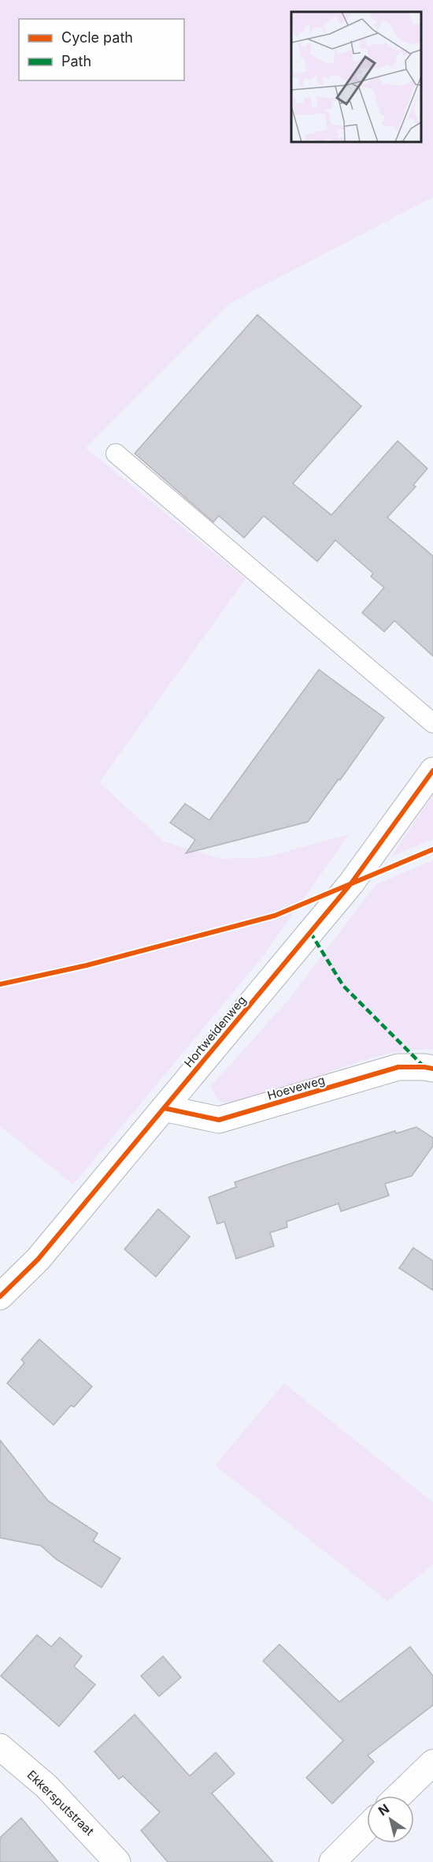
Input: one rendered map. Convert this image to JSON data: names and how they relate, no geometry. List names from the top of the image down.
{
  "streets": {
    "street": ["Hortweidenweg", "Hoeveweg", "Ekkersputstraat"]
  },
  "crossings": [
    ["Hortweidenweg", "Hoeveweg"]
  ],
  "legend": ["Cycle path", "Path"],
  "north": "top left"
}
